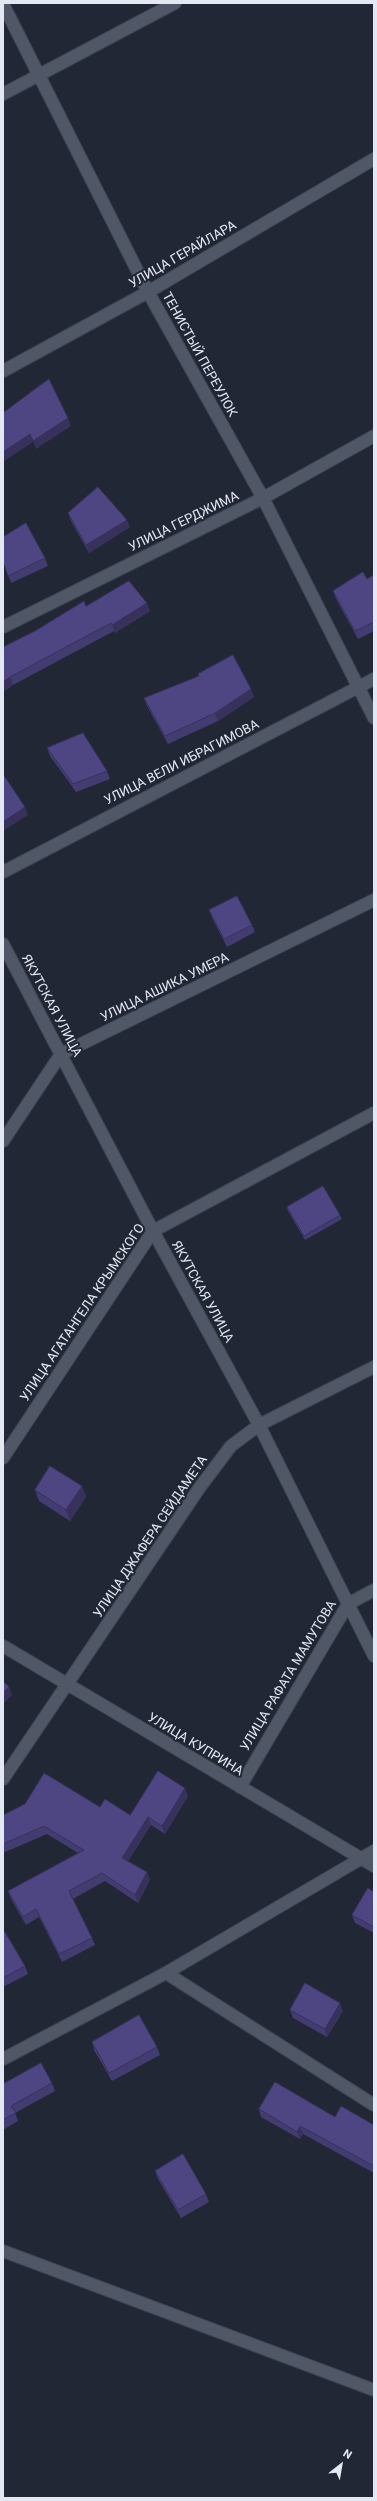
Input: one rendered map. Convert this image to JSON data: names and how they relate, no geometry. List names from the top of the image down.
{
  "streets": {
    "street": [
      "УЛИЦА ГЕРАЙЛАРА",
      "ТЕНИСТЫЙ ПЕРЕУЛОК",
      "УЛИЦА ГЕРДЖИМА",
      "УЛИЦА ВЕЛИ ИБРАГИМОВА",
      "УЛИЦА АШИКА УМЕРА",
      "ЯКУТСКАЯ УЛИЦА",
      "УЛИЦА АГАТАНГЕЛА КРЫМСКОГО",
      "УЛИЦА ДЖАФЕРА СЕЙДАМЕТА",
      "УЛИЦА РАФАТА МАМУТОВА",
      "УЛИЦА КУПРИНА"
    ]
  },
  "crossings": [
    ["УЛИЦА ГЕРАЙЛАРА", "ТЕНИСТЫЙ ПЕРЕУЛОК"],
    ["ТЕНИСТЫЙ ПЕРЕУЛОК", "УЛИЦА ГЕРДЖИМА"],
    ["ТЕНИСТЫЙ ПЕРЕУЛОК", "УЛИЦА ВЕЛИ ИБРАГИМОВА"],
    ["УЛИЦА АШИКА УМЕРА", "ЯКУТСКАЯ УЛИЦА"],
    ["ЯКУТСКАЯ УЛИЦА", "УЛИЦА АГАТАНГЕЛА КРЫМСКОГО"],
    ["ЯКУТСКАЯ УЛИЦА", "УЛИЦА ДЖАФЕРА СЕЙДАМЕТА"],
    ["ЯКУТСКАЯ УЛИЦА", "УЛИЦА РАФАТА МАМУТОВА"],
    ["УЛИЦА ДЖАФЕРА СЕЙДАМЕТА", "УЛИЦА КУПРИНА"],
    ["УЛИЦА РАФАТА МАМУТОВА", "УЛИЦА КУПРИНА"]
  ],
  "north": "top right"
}
